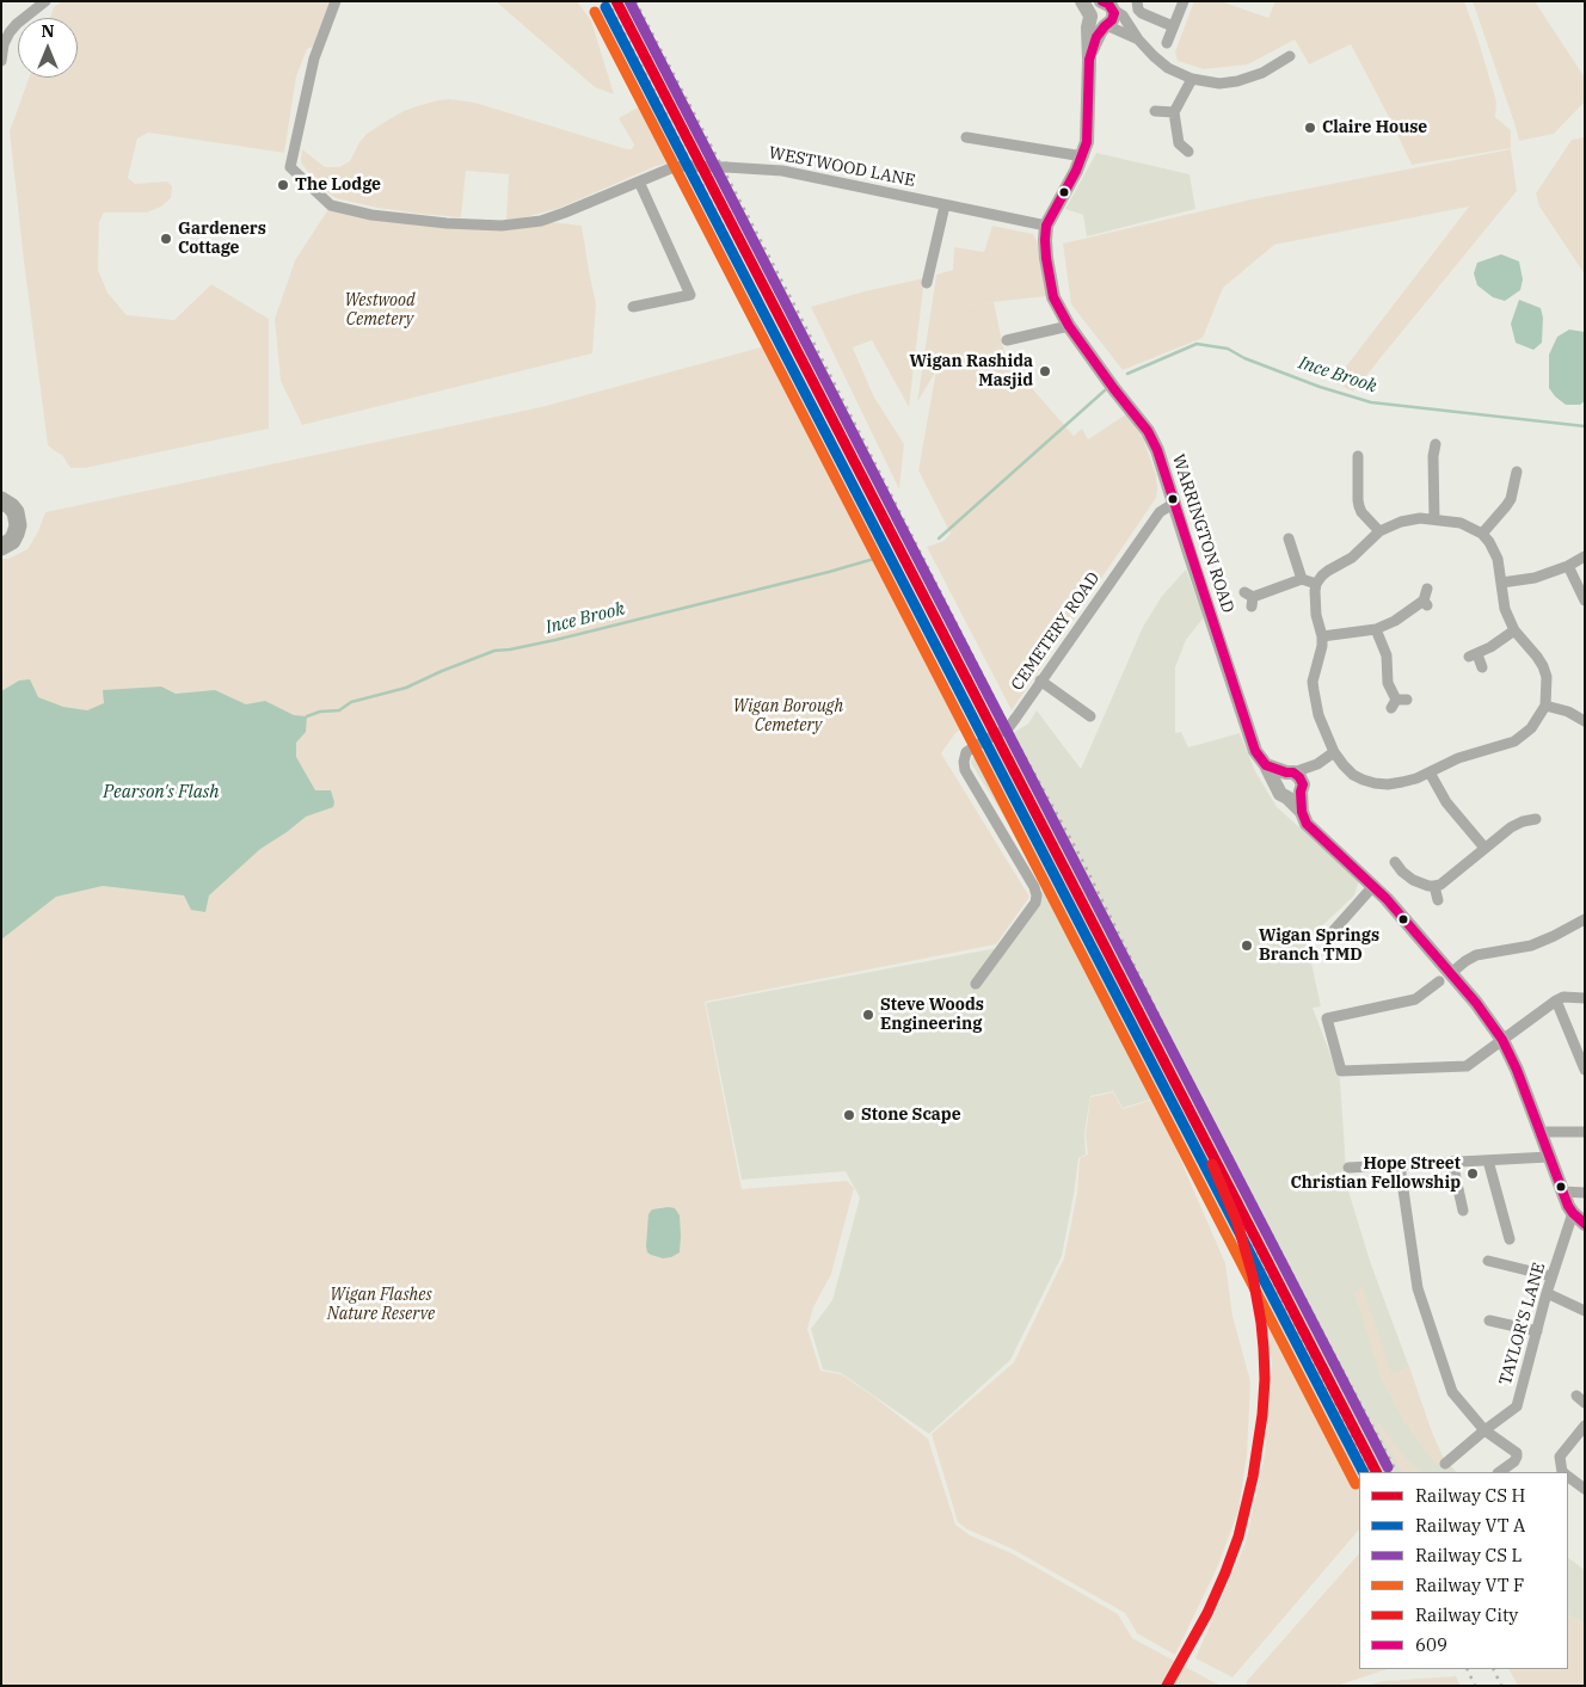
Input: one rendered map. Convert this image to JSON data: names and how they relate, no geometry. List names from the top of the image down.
{
  "streets": {
    "main road": ["WARRINGTON ROAD"],
    "street": ["WESTWOOD LANE", "CEMETERY ROAD", "TAYLOR'S LANE"]
  },
  "crossings": [
    ["WESTWOOD LANE", "WARRINGTON ROAD"],
    ["WARRINGTON ROAD", "CEMETERY ROAD"],
    ["WARRINGTON ROAD", "TAYLOR'S LANE"]
  ],
  "water": ["Ince Brook", "Pearson's Flash"],
  "parks": ["Westwood Cemetery", "Wigan Borough Cemetery", "Wigan Flashes Nature Reserve"],
  "places": [
    "Claire House",
    "The Lodge",
    "Gardeners Cottage",
    "Wigan Rashida Masjid",
    "Wigan Springs Branch TMD",
    "Steve Woods Engineering",
    "Stone Scape",
    "Hope Street Christian Fellowship"
  ],
  "lines": ["transit line 609", "rail line City"],
  "legend": [
    "Railway CS H",
    "Railway VT A",
    "Railway CS L",
    "Railway VT F",
    "Railway City",
    "609"
  ],
  "north": "top"
}
